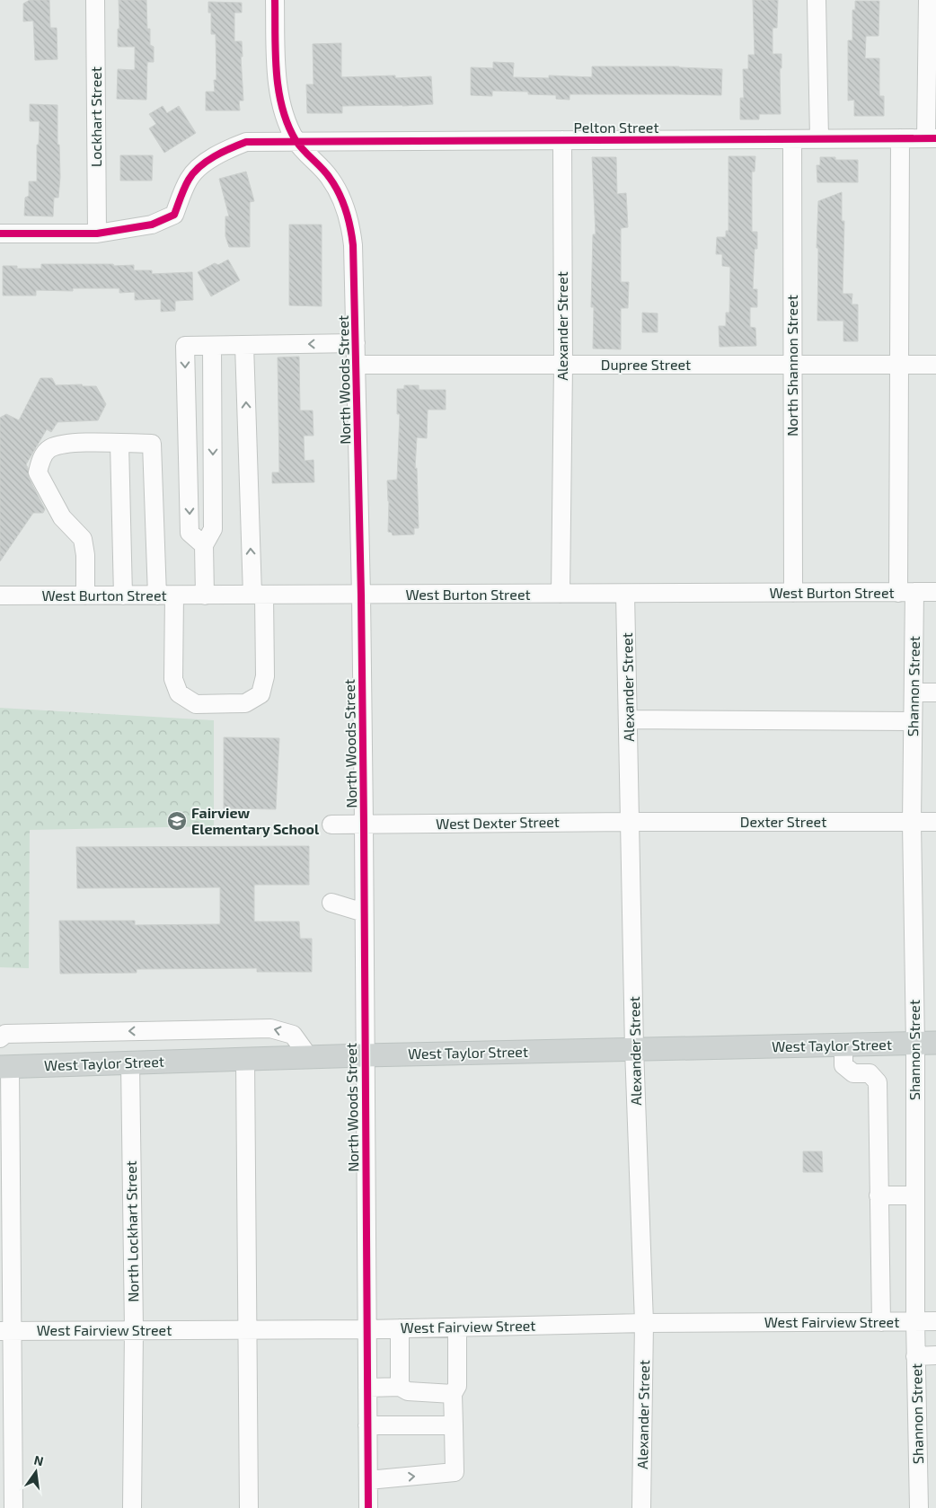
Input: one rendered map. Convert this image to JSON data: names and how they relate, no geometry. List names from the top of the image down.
{
  "streets": {
    "main road": ["West Taylor Street"],
    "street": [
      "Lockhart Street",
      "Pelton Street",
      "Alexander Street",
      "Dupree Street",
      "North Shannon Street",
      "North Woods Street",
      "West Burton Street",
      "Shannon Street",
      "Dexter Street",
      "West Dexter Street",
      "North Lockhart Street",
      "West Fairview Street"
    ]
  },
  "crossings": [
    ["Lockhart Street", "Pelton Street"],
    ["Pelton Street", "Alexander Street"],
    ["Pelton Street", "North Shannon Street"],
    ["Pelton Street", "North Woods Street"],
    ["Pelton Street", "Shannon Street"],
    ["Alexander Street", "Dupree Street"],
    ["Alexander Street", "West Burton Street"],
    ["Alexander Street", "Dexter Street"],
    ["Alexander Street", "West Dexter Street"],
    ["Alexander Street", "West Taylor Street"],
    ["Alexander Street", "West Fairview Street"],
    ["Dupree Street", "North Shannon Street"],
    ["Dupree Street", "North Woods Street"],
    ["Dupree Street", "Shannon Street"],
    ["North Shannon Street", "West Burton Street"],
    ["North Woods Street", "West Burton Street"],
    ["North Woods Street", "West Dexter Street"],
    ["North Woods Street", "West Taylor Street"],
    ["North Woods Street", "West Fairview Street"],
    ["West Burton Street", "Shannon Street"],
    ["Shannon Street", "Dexter Street"],
    ["Shannon Street", "West Taylor Street"],
    ["Shannon Street", "West Fairview Street"],
    ["Dexter Street", "West Dexter Street"],
    ["West Taylor Street", "North Lockhart Street"],
    ["North Lockhart Street", "West Fairview Street"]
  ],
  "places": {
    "school or university": ["Fairview Elementary School"]
  },
  "north": "top"
}
